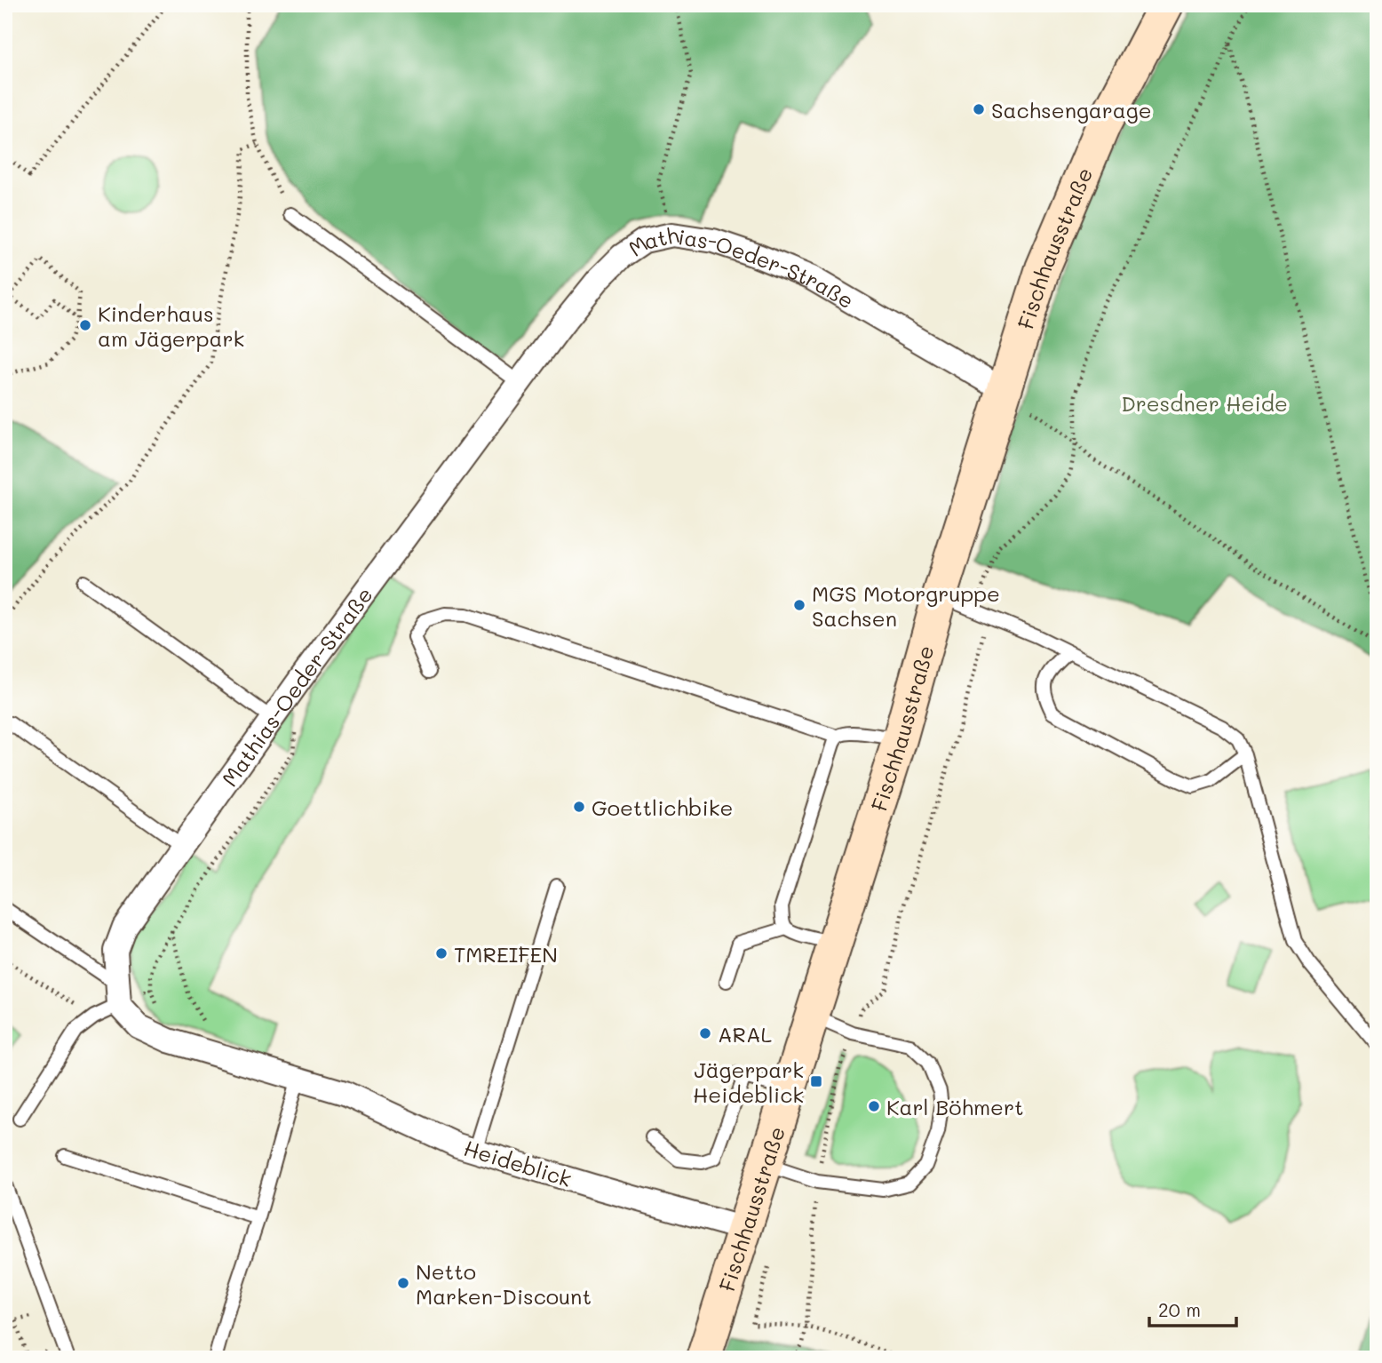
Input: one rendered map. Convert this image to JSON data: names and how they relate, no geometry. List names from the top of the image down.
{
  "streets": {
    "main road": ["Fischhausstraße"],
    "street": ["Mathias-Oeder-Straße", "Heideblick"]
  },
  "crossings": [
    ["Fischhausstraße", "Mathias-Oeder-Straße"],
    ["Fischhausstraße", "Heideblick"],
    ["Mathias-Oeder-Straße", "Heideblick"]
  ],
  "parks": ["Dresdner Heide"],
  "places": {
    "other": [
      "Sachsengarage",
      "Kinderhaus am Jägerpark",
      "MGS Motorgruppe Sachsen",
      "Goettlichbike",
      "TMREIFEN",
      "ARAL",
      "Karl Böhmert",
      "Netto Marken-Discount"
    ],
    "transit": ["Jägerpark Heideblick"]
  },
  "scale_bar": "20 m"
}
